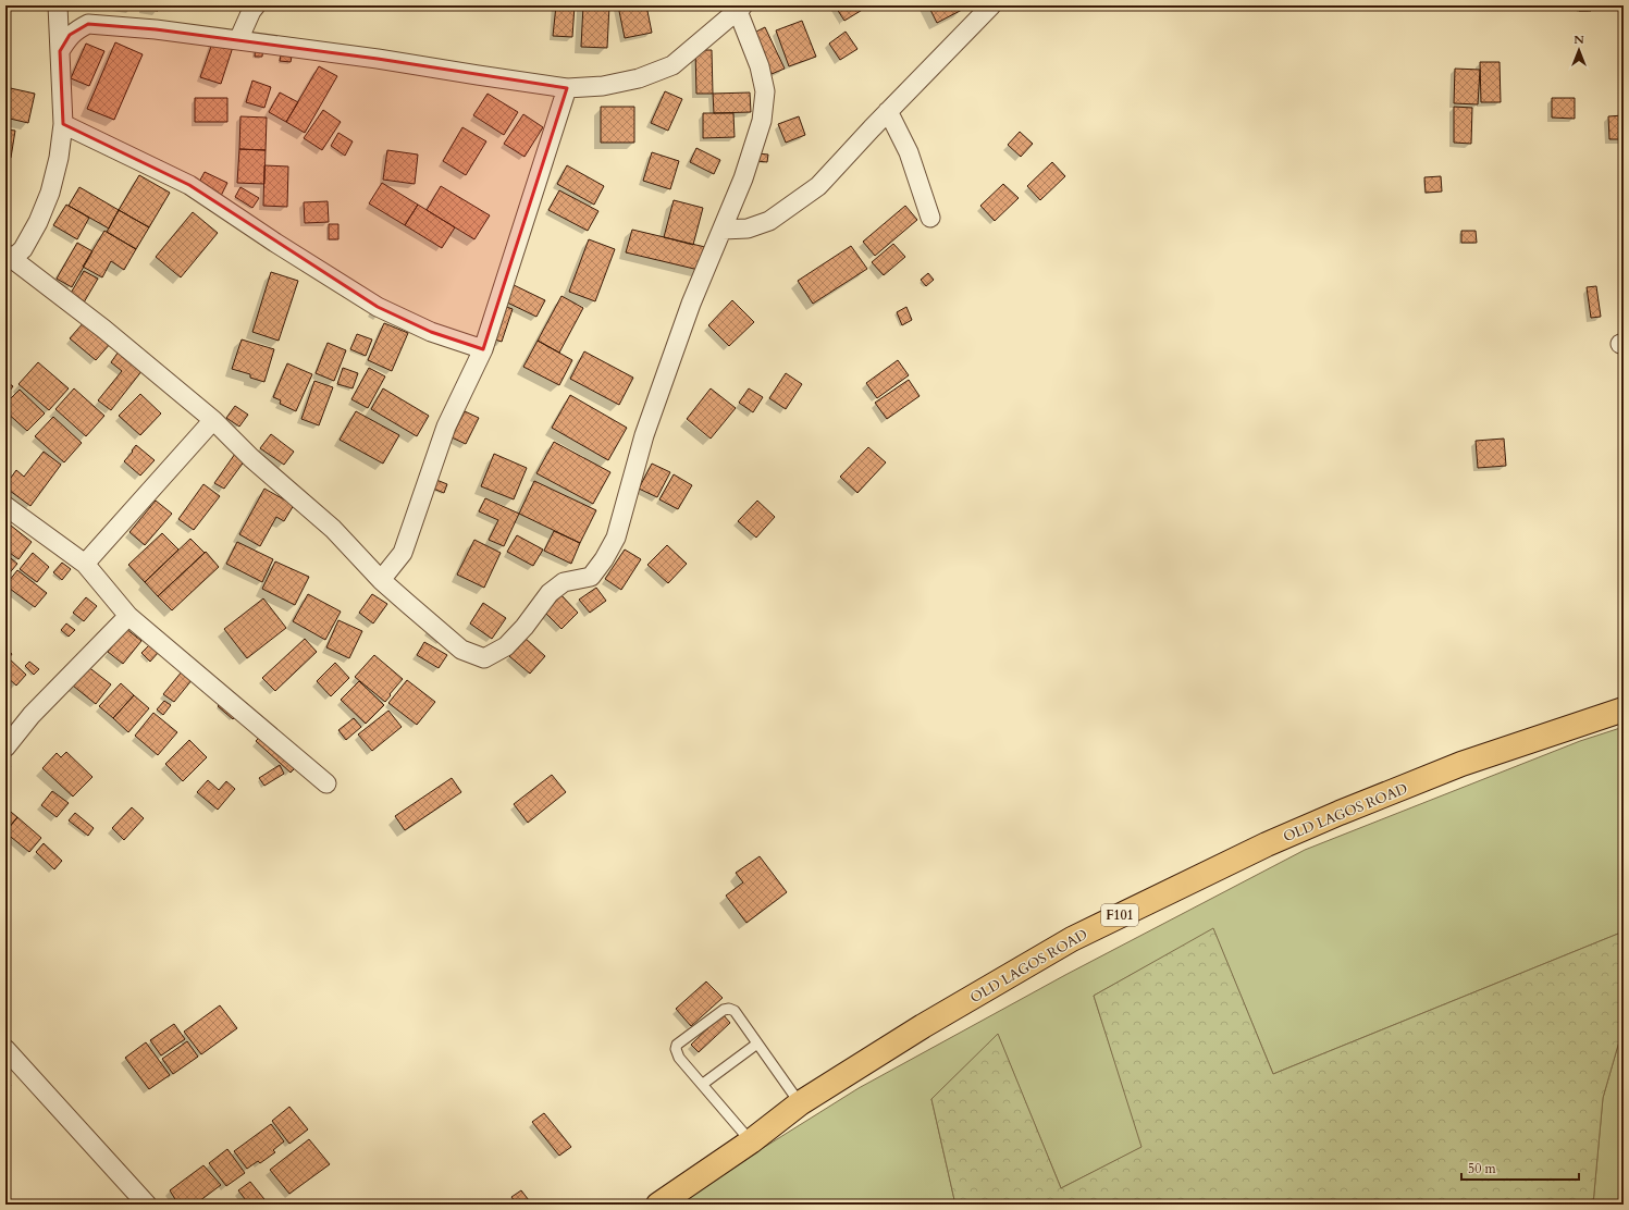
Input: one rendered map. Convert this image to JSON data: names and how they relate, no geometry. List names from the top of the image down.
{
  "streets": {
    "main road": ["OLD LAGOS ROAD", "F101"]
  },
  "scale_bar": "50 m",
  "north": "top"
}
